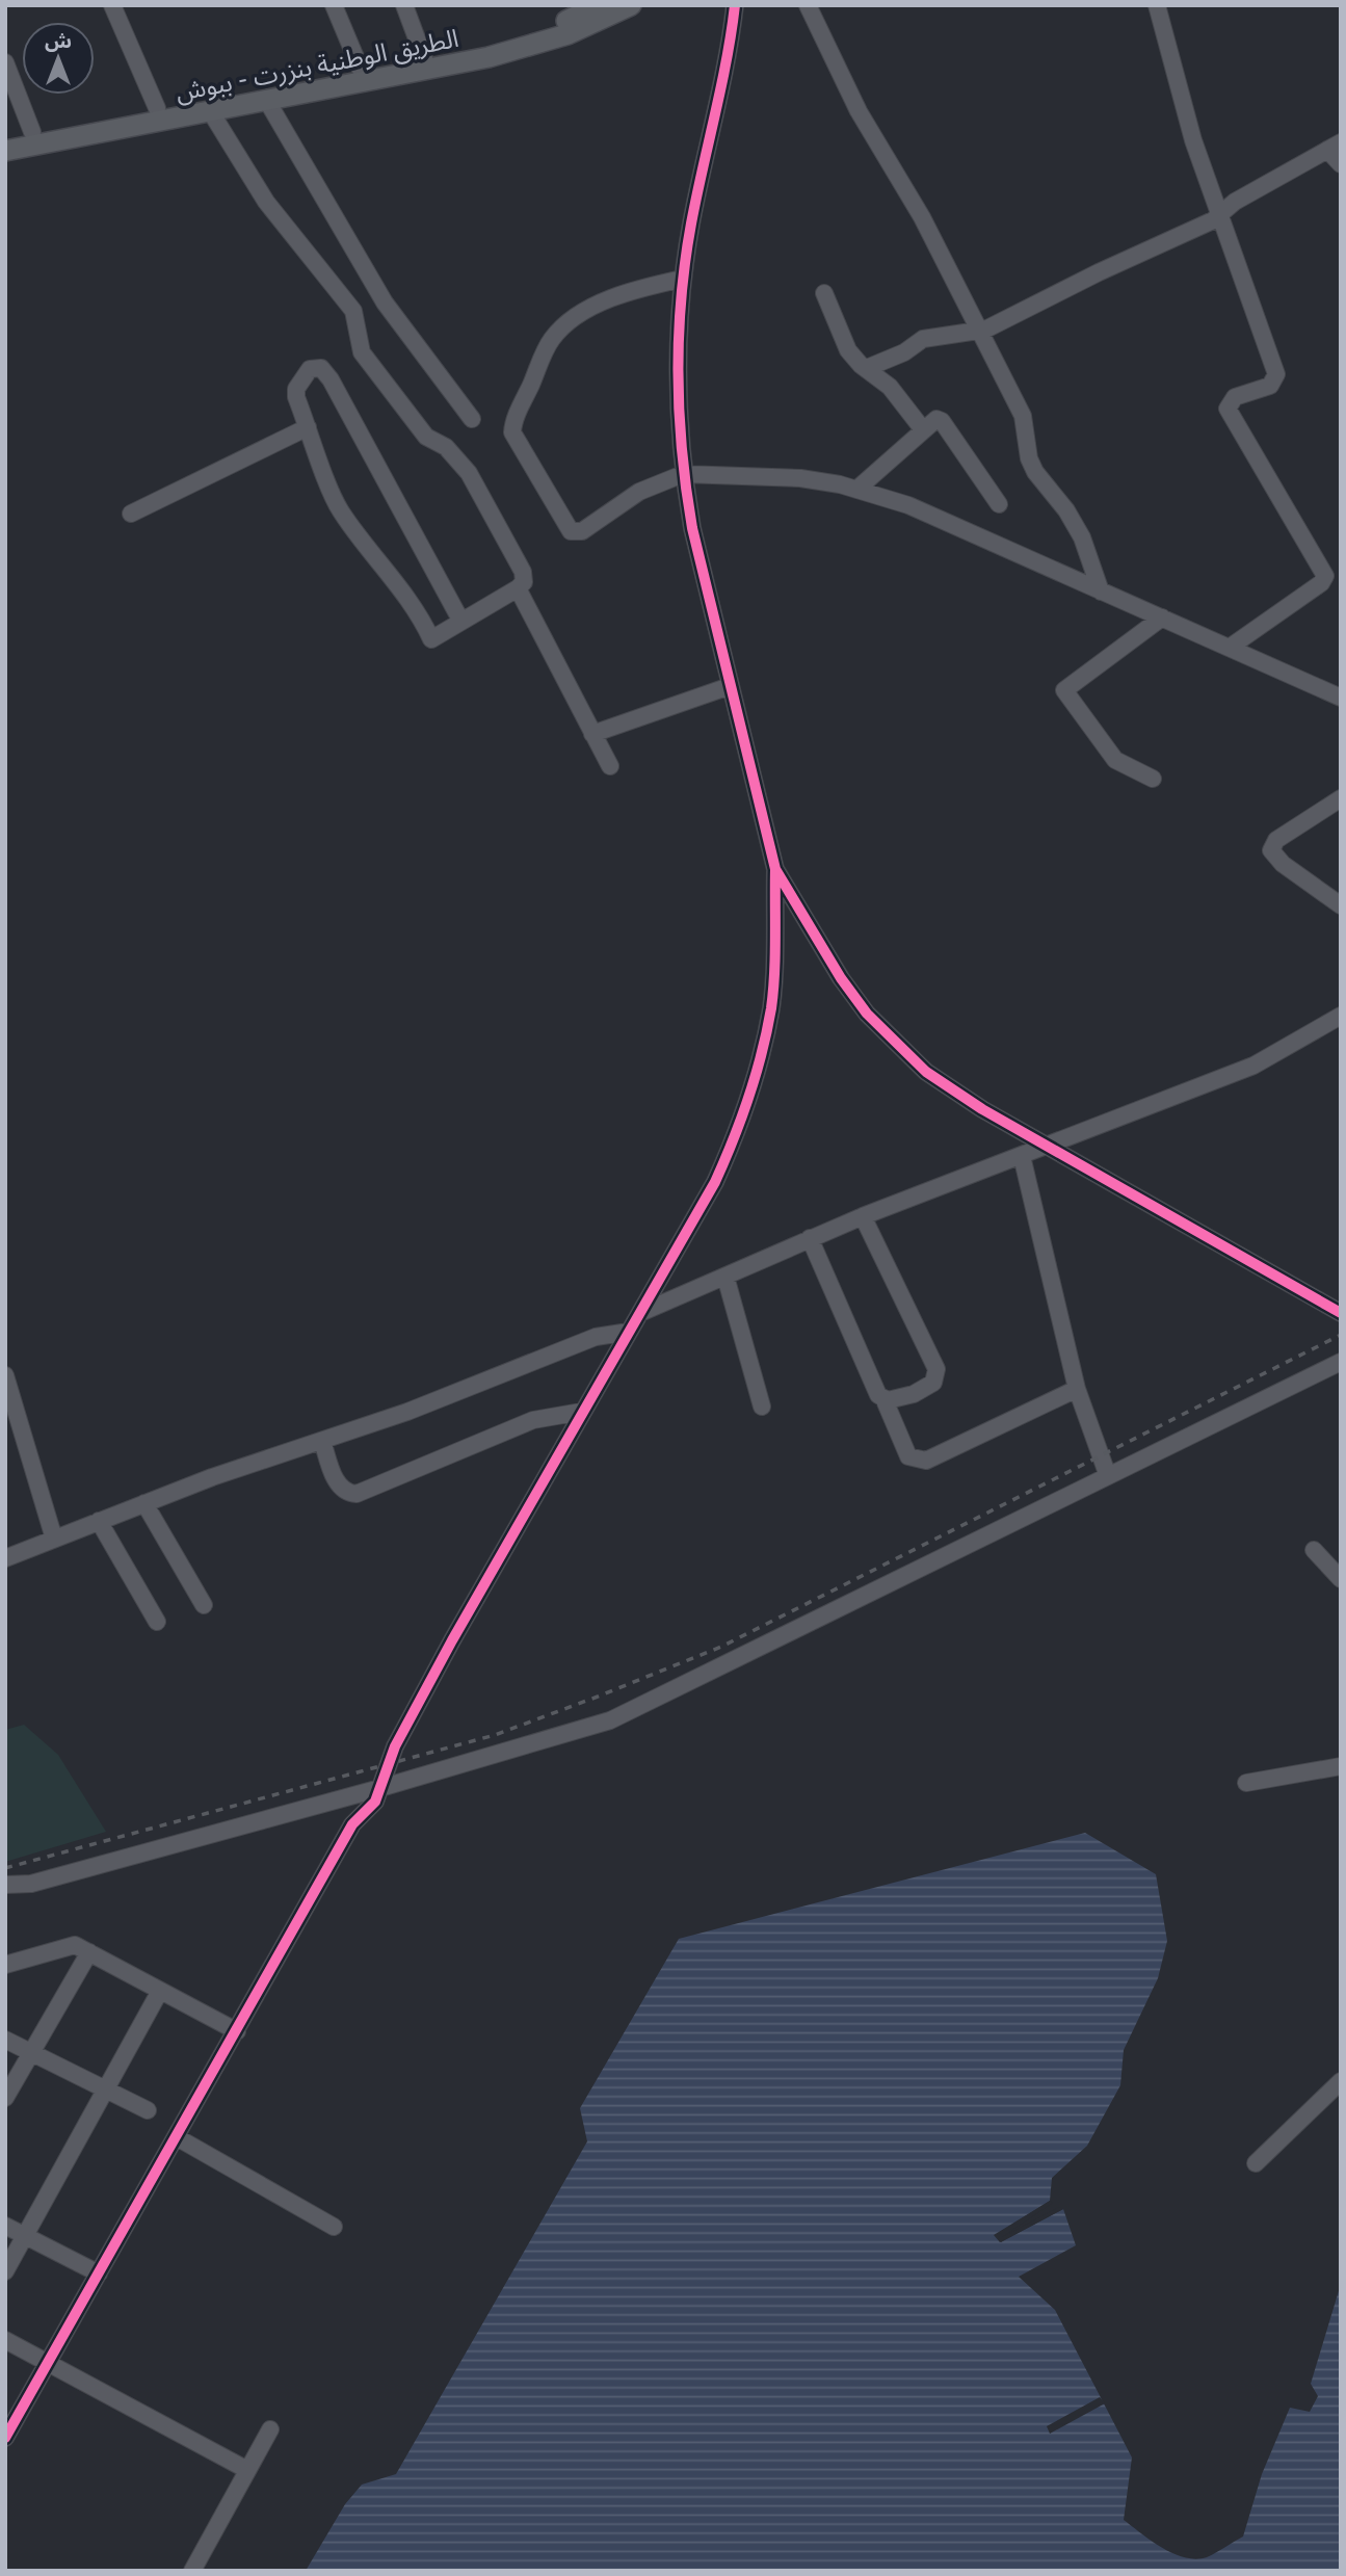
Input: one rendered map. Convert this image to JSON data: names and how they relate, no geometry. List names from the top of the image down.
{
  "streets": {
    "main road": ["الطريق الوطنية بنزرت - ببوش"]
  },
  "north": "top"
}
